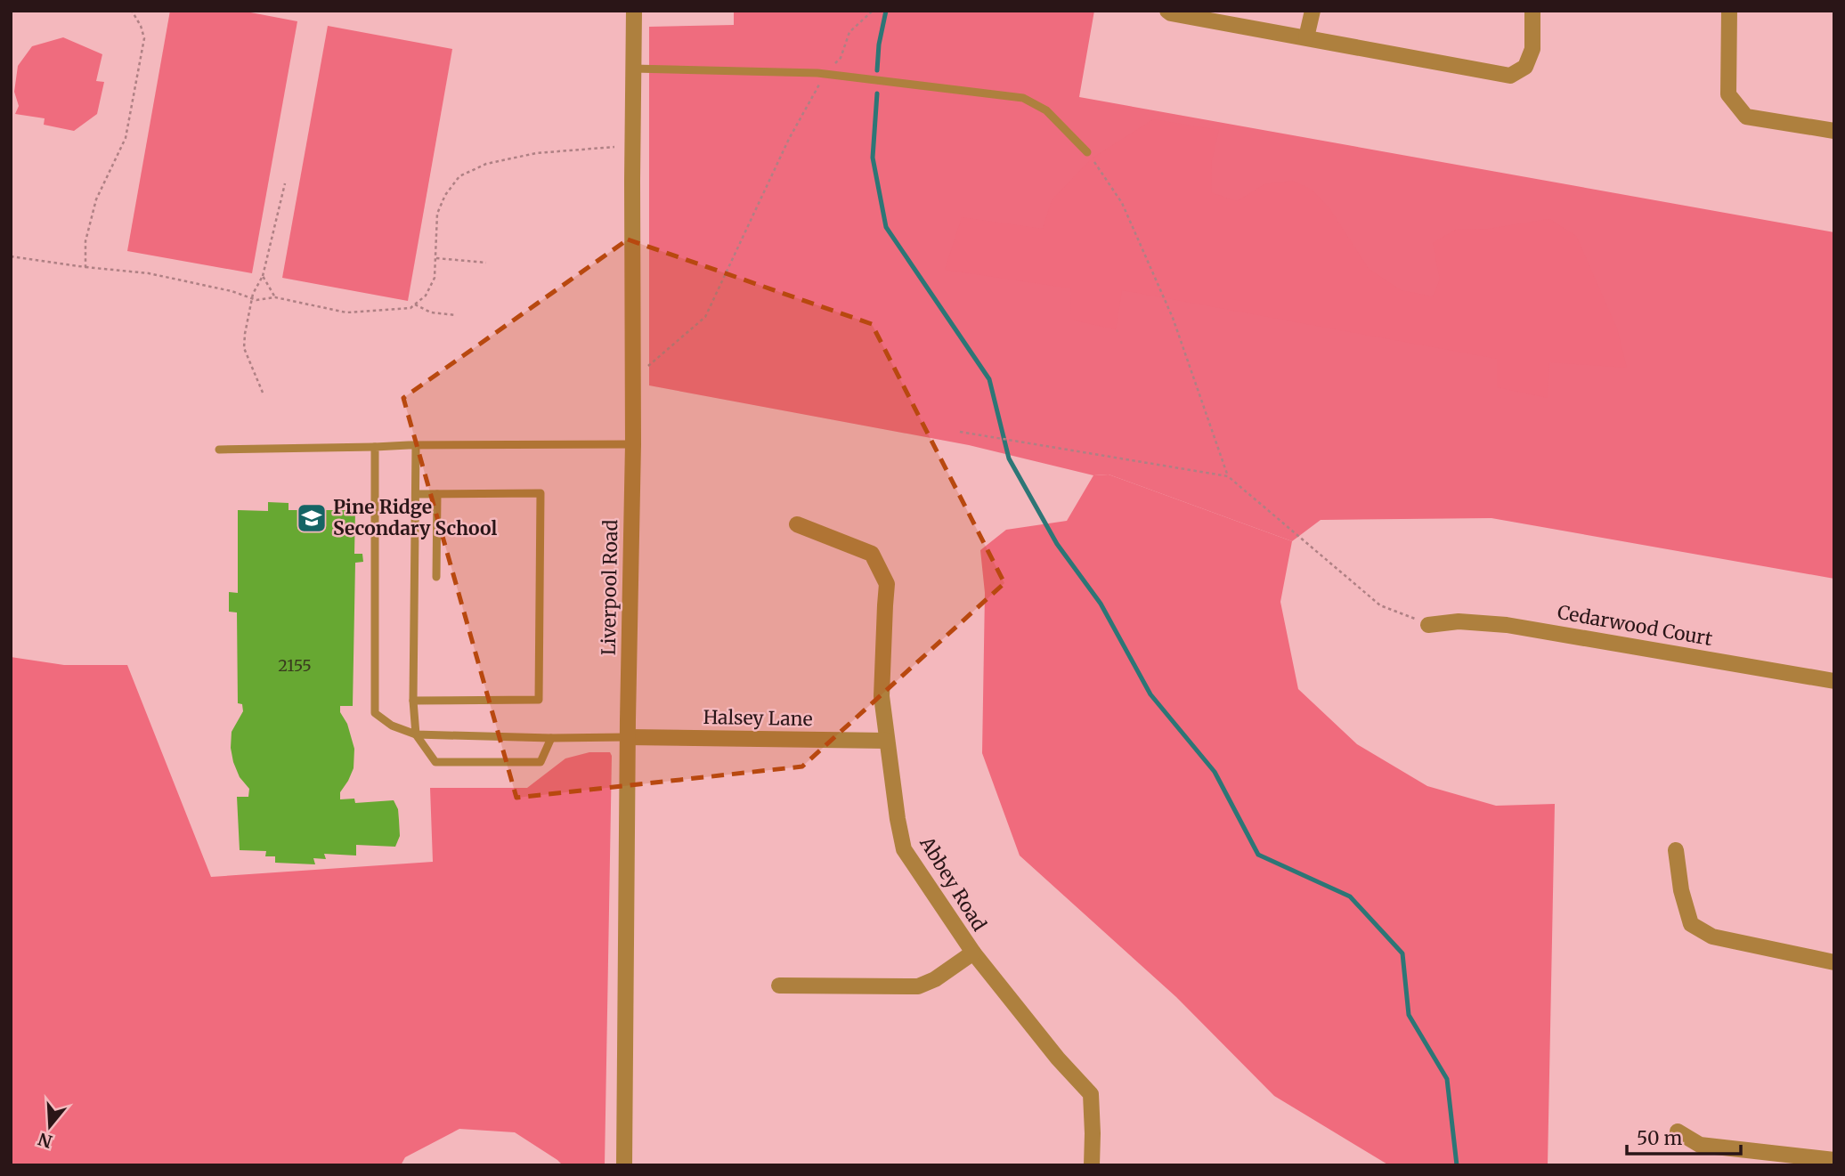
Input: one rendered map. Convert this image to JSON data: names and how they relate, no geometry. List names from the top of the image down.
{
  "streets": {
    "street": [
      "Liverpool Road",
      "Cedarwood Court",
      "Halsey Lane",
      "Abbey Road"
    ]
  },
  "crossings": [
    ["Liverpool Road", "Halsey Lane"],
    ["Halsey Lane", "Abbey Road"]
  ],
  "places": {
    "school or university": ["Pine Ridge Secondary School"]
  },
  "house_numbers": ["2155"],
  "scale_bar": "50 m",
  "north": "bottom"
}
